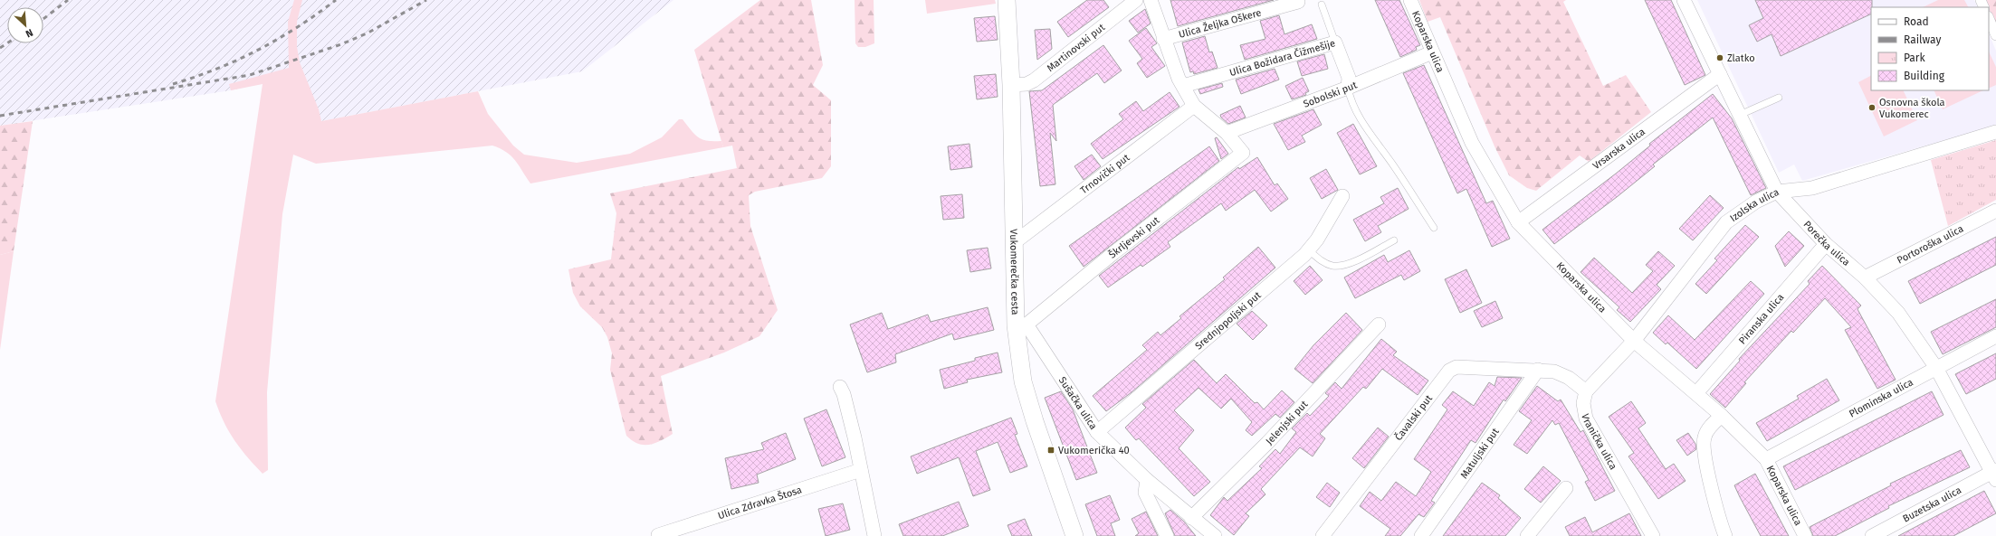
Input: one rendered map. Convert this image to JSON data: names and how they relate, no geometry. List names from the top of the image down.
{
  "streets": {
    "street": [
      "Ulica Željka Oškere",
      "Koparska ulica",
      "Martinovski put",
      "Ulica Božidara Čižmešije",
      "Sobolski put",
      "Vrsarska ulica",
      "Trnovički put",
      "Izolska ulica",
      "Škrljevski put",
      "Porečka ulica",
      "Portoroška ulica",
      "Vukomerečka cesta",
      "Piranska ulica",
      "Srednjopoljski put",
      "Plominska ulica",
      "Sušačka ulica",
      "Čavalski put",
      "Jelenjski put",
      "Vranička ulica",
      "Matuljski put",
      "Ulica Zdravka Štosa",
      "Buzetska ulica"
    ]
  },
  "crossings": [
    ["Koparska ulica", "Sobolski put"],
    ["Koparska ulica", "Vrsarska ulica"],
    ["Koparska ulica", "Izolska ulica"],
    ["Koparska ulica", "Piranska ulica"],
    ["Koparska ulica", "Plominska ulica"],
    ["Martinovski put", "Vukomerečka cesta"],
    ["Ulica Božidara Čižmešije", "Sobolski put"],
    ["Sobolski put", "Škrljevski put"],
    ["Vrsarska ulica", "Porečka ulica"],
    ["Trnovički put", "Vukomerečka cesta"],
    ["Izolska ulica", "Porečka ulica"],
    ["Izolska ulica", "Vranička ulica"],
    ["Škrljevski put", "Vukomerečka cesta"],
    ["Škrljevski put", "Sušačka ulica"],
    ["Porečka ulica", "Portoroška ulica"],
    ["Porečka ulica", "Piranska ulica"],
    ["Porečka ulica", "Plominska ulica"],
    ["Porečka ulica", "Buzetska ulica"],
    ["Vukomerečka cesta", "Sušačka ulica"],
    ["Srednjopoljski put", "Sušačka ulica"],
    ["Sušačka ulica", "Jelenjski put"],
    ["Čavalski put", "Matuljski put"]
  ],
  "places": {
    "other": ["Zlatko", "Osnovna škola Vukomerec"],
    "transit": ["Vukomerička 40"]
  },
  "legend": [
    "Road",
    "Railway",
    "Park",
    "Building"
  ],
  "north": "bottom right"
}
